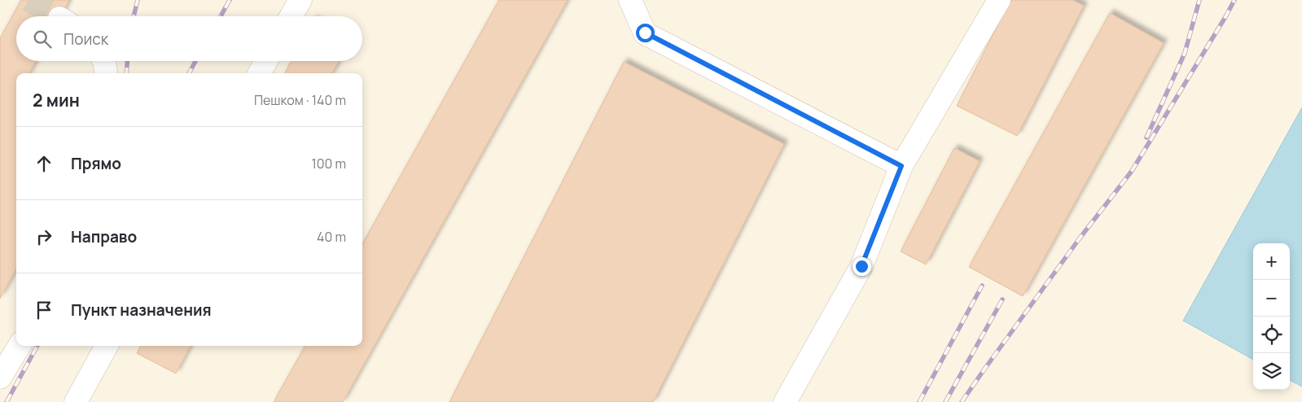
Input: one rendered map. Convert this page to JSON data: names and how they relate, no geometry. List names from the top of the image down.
{
  "page": {
    "search": "Поиск",
    "heading": ["2 мин", "Пешком · 140 m"],
    "list": [
      ["Прямо", "100 m"],
      ["Направо", "40 m"],
      "Пункт назначения"
    ],
    "map_buttons": ["+", "−"]
  }
}
